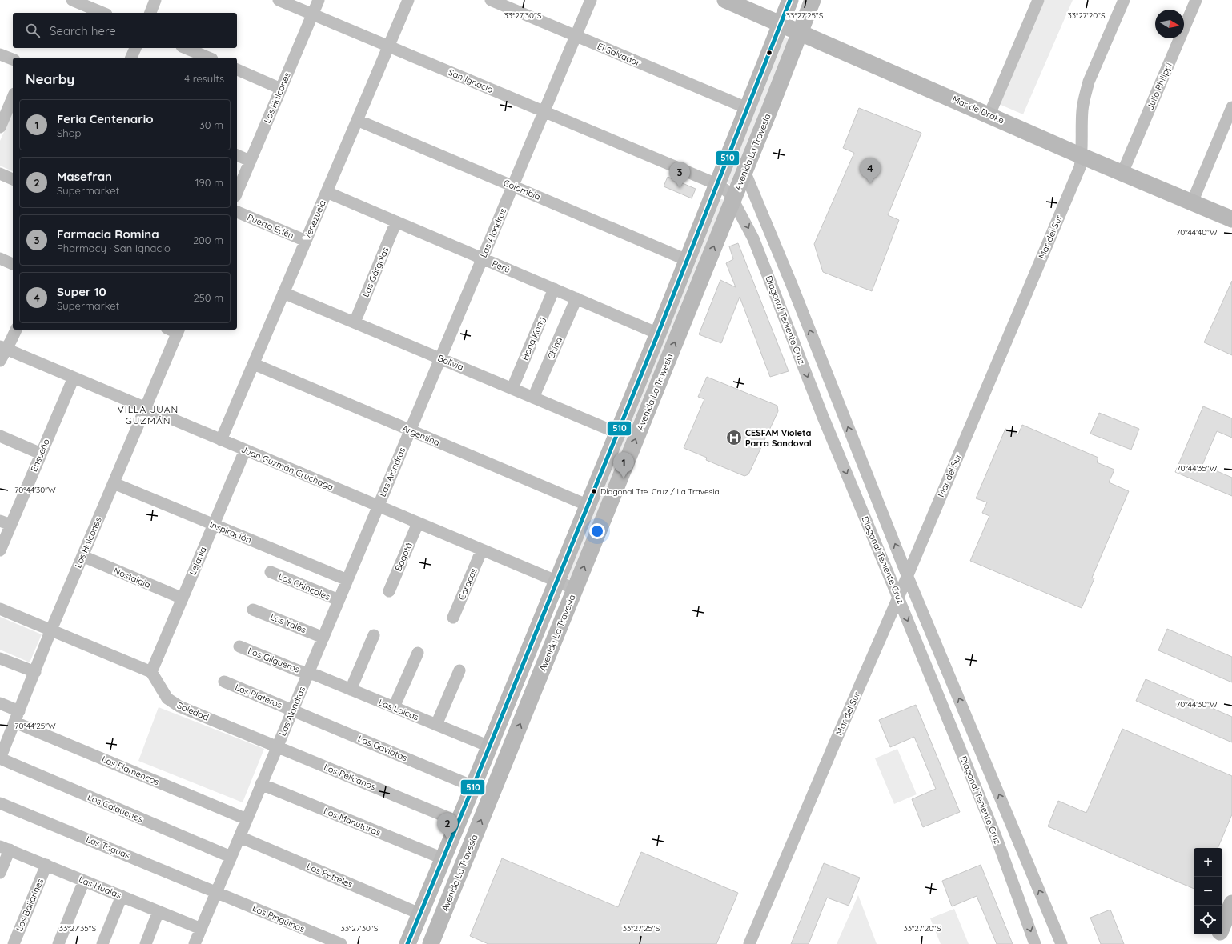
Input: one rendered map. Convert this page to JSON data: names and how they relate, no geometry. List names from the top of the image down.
{
  "streets": {
    "street": [
      "El Salvador",
      "San Ignacio",
      "Julio Philippi",
      "Los Halcones",
      "Mar de Drake",
      "Avenida La Travesía",
      "Colombia",
      "Venezuela",
      "Puerto Edén",
      "Las Alondras",
      "Mar del Sur",
      "Perú",
      "Las Gárgolas",
      "Diagonal Teniente Cruz",
      "Hong Kong",
      "China",
      "Bolivia",
      "Argentina",
      "Ensueño",
      "Juan Guzmán Cruchaga",
      "Inspiración",
      "Bogotá",
      "Lejanía",
      "Nostalgia",
      "Caracas",
      "Los Chincoles",
      "Los Yales",
      "Los Gilgueros",
      "Los Plateros",
      "Las Loicas",
      "Soledad",
      "Las Gaviotas",
      "Los Flamencos",
      "Los Pelícanos",
      "Los Caiquenes",
      "Los Manutaras",
      "Las Taguas",
      "Los Petreles",
      "Las Hualas",
      "Los Bailarines",
      "Los Pingüinos"
    ]
  },
  "crossings": [
    ["El Salvador", "Las Alondras"],
    ["San Ignacio", "Los Halcones"],
    ["San Ignacio", "Venezuela"],
    ["San Ignacio", "Las Alondras"],
    ["San Ignacio", "Diagonal Teniente Cruz"],
    ["Julio Philippi", "Mar de Drake"],
    ["Los Halcones", "Juan Guzmán Cruchaga"],
    ["Los Halcones", "Inspiración"],
    ["Los Halcones", "Nostalgia"],
    ["Los Halcones", "Los Flamencos"],
    ["Los Halcones", "Los Caiquenes"],
    ["Mar de Drake", "Avenida La Travesía"],
    ["Mar de Drake", "Mar del Sur"],
    ["Avenida La Travesía", "Diagonal Teniente Cruz"],
    ["Avenida La Travesía", "Juan Guzmán Cruchaga"],
    ["Colombia", "Venezuela"],
    ["Colombia", "Las Alondras"],
    ["Venezuela", "Puerto Edén"],
    ["Venezuela", "Perú"],
    ["Venezuela", "Bolivia"],
    ["Venezuela", "Argentina"],
    ["Venezuela", "Juan Guzmán Cruchaga"],
    ["Las Alondras", "Perú"],
    ["Las Alondras", "Bolivia"],
    ["Las Alondras", "Argentina"],
    ["Las Alondras", "Juan Guzmán Cruchaga"],
    ["Las Alondras", "Inspiración"],
    ["Las Alondras", "Los Chincoles"],
    ["Las Alondras", "Los Yales"],
    ["Las Alondras", "Los Gilgueros"],
    ["Las Alondras", "Los Plateros"],
    ["Las Alondras", "Las Loicas"],
    ["Las Alondras", "Soledad"],
    ["Las Alondras", "Las Gaviotas"],
    ["Las Alondras", "Los Flamencos"],
    ["Las Alondras", "Los Pelícanos"],
    ["Las Alondras", "Los Caiquenes"],
    ["Las Alondras", "Los Manutaras"],
    ["Las Alondras", "Las Taguas"],
    ["Las Alondras", "Los Petreles"],
    ["Las Alondras", "Las Hualas"],
    ["Las Alondras", "Los Pingüinos"],
    ["Mar del Sur", "Diagonal Teniente Cruz"],
    ["Perú", "Las Gárgolas"],
    ["Perú", "Hong Kong"],
    ["Perú", "China"],
    ["Las Gárgolas", "Bolivia"],
    ["Hong Kong", "Bolivia"],
    ["China", "Bolivia"],
    ["Ensueño", "Juan Guzmán Cruchaga"],
    ["Juan Guzmán Cruchaga", "Bogotá"],
    ["Juan Guzmán Cruchaga", "Lejanía"],
    ["Juan Guzmán Cruchaga", "Caracas"],
    ["Inspiración", "Lejanía"],
    ["Lejanía", "Nostalgia"],
    ["Lejanía", "Soledad"],
    ["Los Gilgueros", "Las Loicas"],
    ["Los Plateros", "Las Gaviotas"],
    ["Soledad", "Los Pelícanos"],
    ["Las Taguas", "Los Pingüinos"],
    ["Las Hualas", "Los Bailarines"]
  ],
  "districts": ["VILLA JUAN GUZMÁN"],
  "places": {
    "hospital": ["CESFAM Violeta Parra Sandoval"],
    "other": ["Diagonal Tte. Cruz / La Travesia"]
  },
  "lines": ["transit line 510"],
  "north": "right",
  "page": {
    "search": "Search here",
    "heading": ["Nearby", "4 results"],
    "list": [
      {
        "mark": "1",
        "name": "Feria Centenario",
        "note": "Shop",
        "value": "30 m"
      },
      {
        "mark": "2",
        "name": "Masefran",
        "note": "Supermarket",
        "value": "190 m"
      },
      {
        "mark": "3",
        "name": "Farmacia Romina",
        "note": "Pharmacy · San Ignacio",
        "value": "200 m"
      },
      {
        "mark": "4",
        "name": "Super 10",
        "note": "Supermarket",
        "value": "250 m"
      }
    ],
    "pins": [
      "4",
      "3",
      "1",
      "2"
    ],
    "map_buttons": ["+", "−"]
  },
  "coordinates": [
    "33°27'30\"S",
    "33°27'25\"S",
    "33°27'20\"S",
    "70°44'40\"W",
    "70°44'35\"W",
    "70°44'30\"W",
    "70°44'25\"W",
    "33°27'35\"S"
  ]
}
